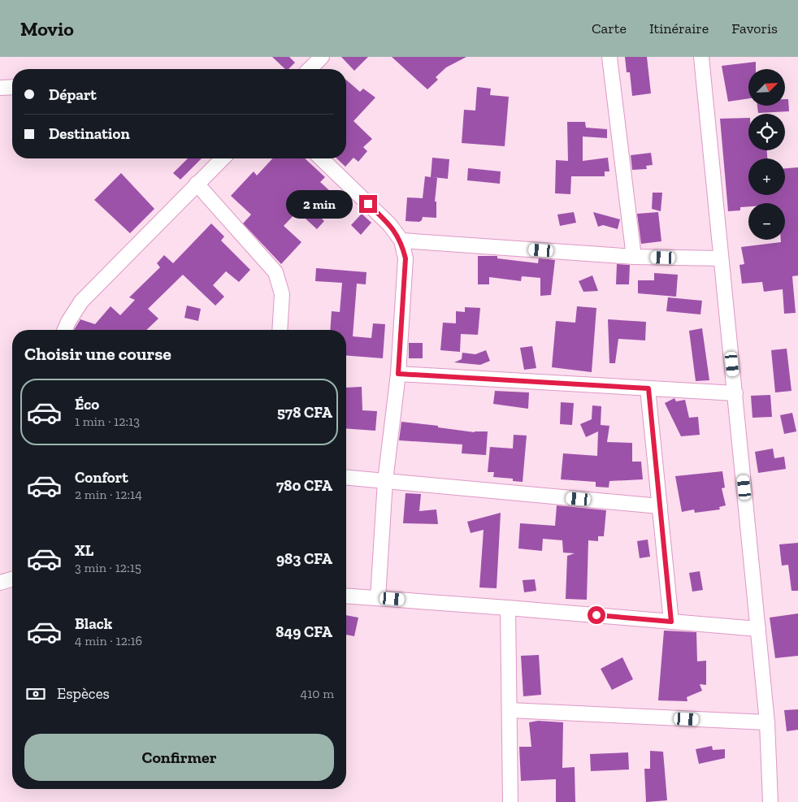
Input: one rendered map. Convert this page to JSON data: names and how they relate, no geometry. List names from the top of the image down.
{
  "north": "top right",
  "page": {
    "header": "Movio",
    "nav": ["Carte", "Itinéraire", "Favoris"],
    "map_buttons": ["+", "−"],
    "banner": ["Départ", "Destination"],
    "bubble": "2 min",
    "heading": "Choisir une course",
    "list": [
      {
        "name": "Éco",
        "note": "1 min · 12:13",
        "value": "578 CFA"
      },
      {
        "name": "Confort",
        "note": "2 min · 12:14",
        "value": "780 CFA"
      },
      {
        "name": "XL",
        "note": "3 min · 12:15",
        "value": "983 CFA"
      },
      {
        "name": "Black",
        "note": "4 min · 12:16",
        "value": "849 CFA"
      }
    ],
    "pay": ["Espèces", "410 m"],
    "buttons": "Confirmer"
  }
}
